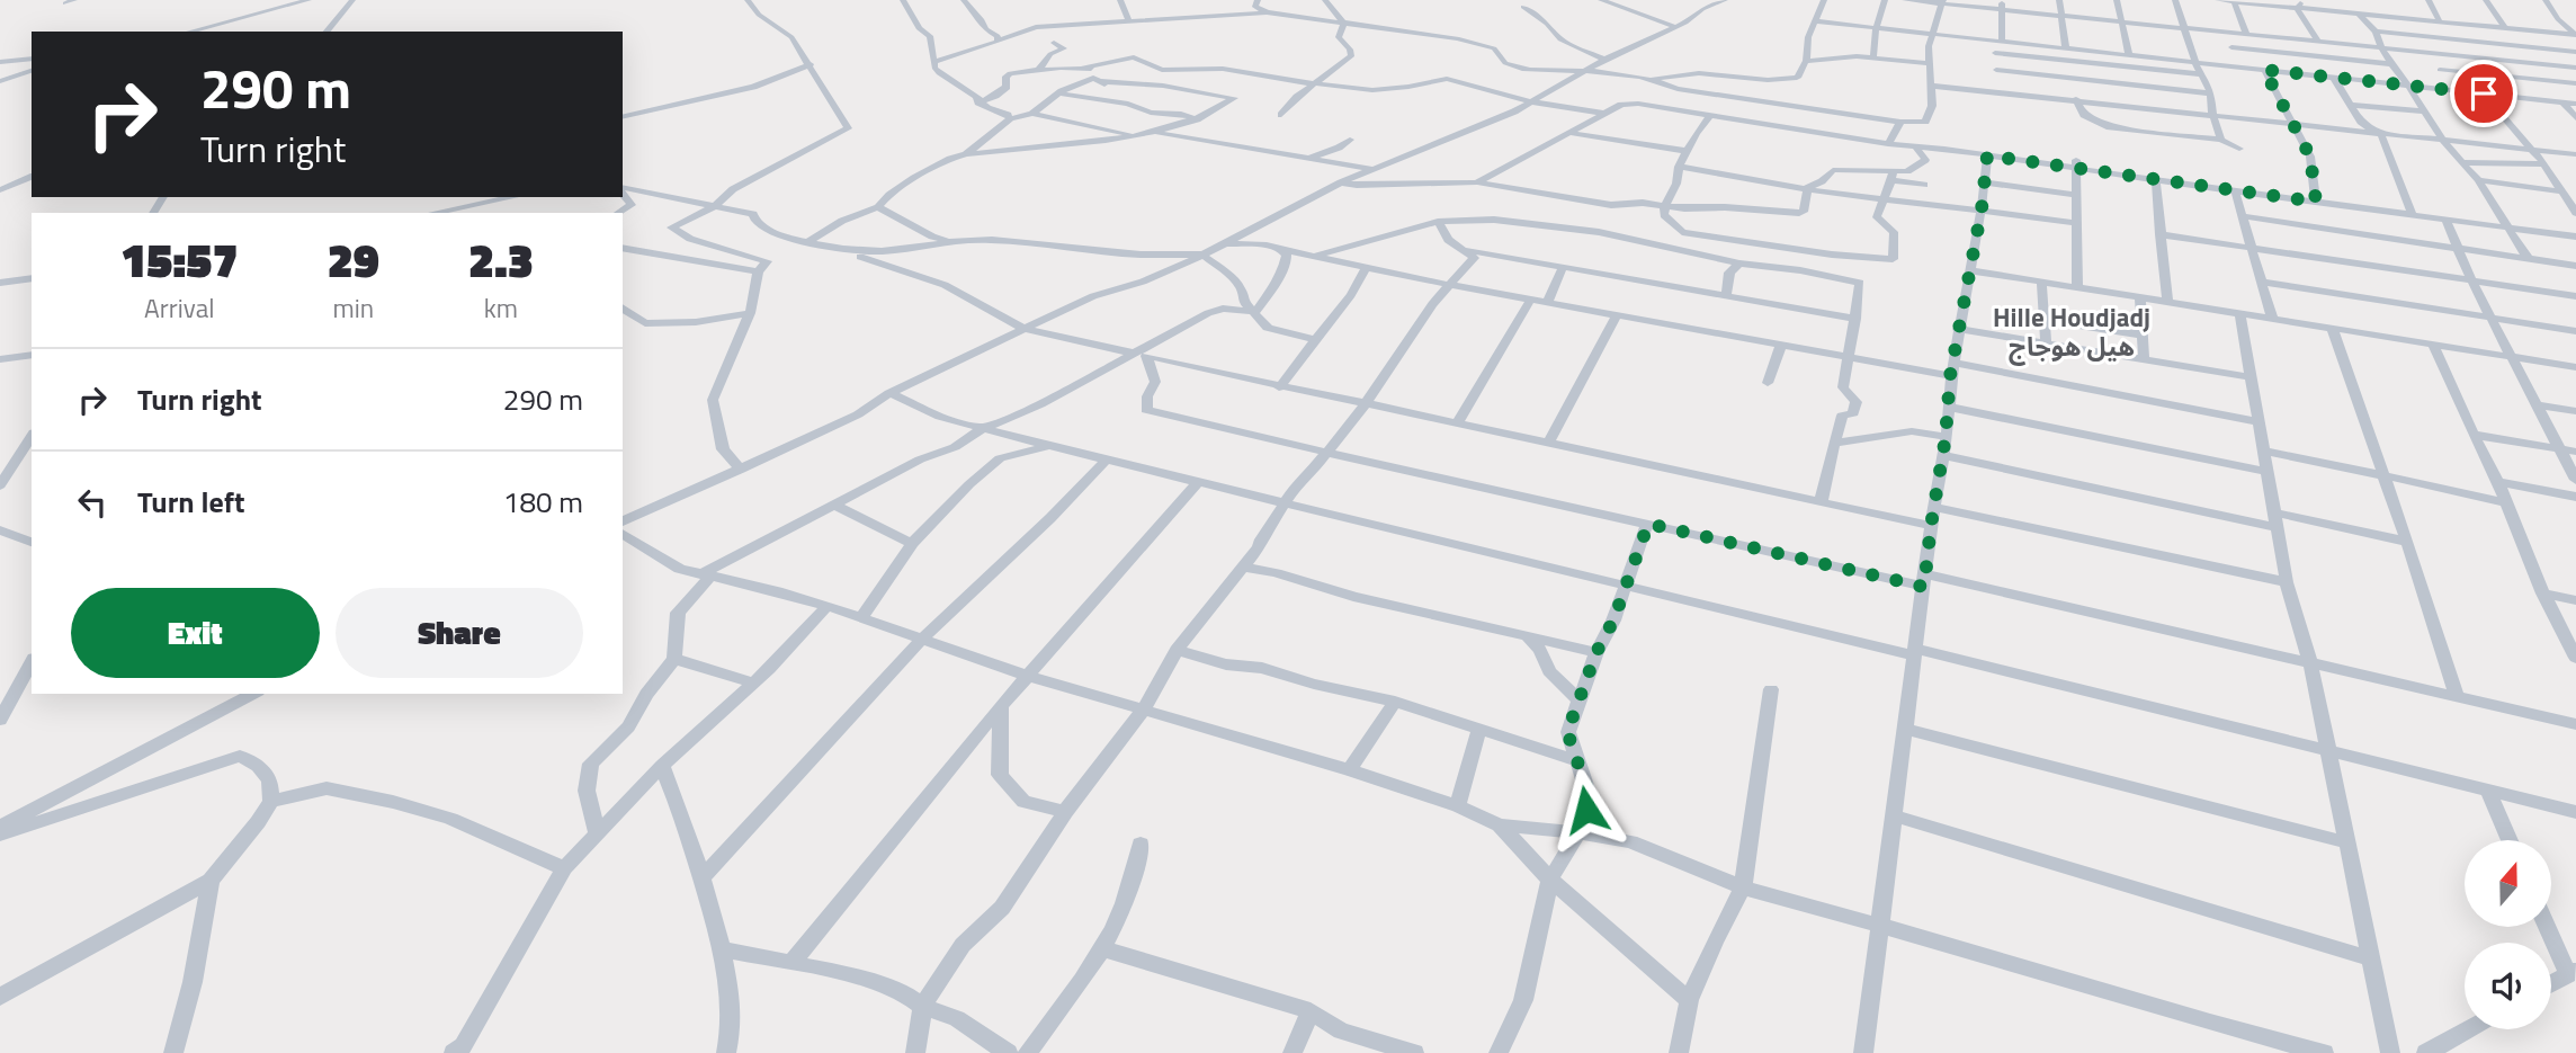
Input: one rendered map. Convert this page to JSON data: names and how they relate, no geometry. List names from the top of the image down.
{
  "districts": ["Hille Houdjadj هيل هوجاج"],
  "north": "top",
  "page": {
    "turn": ["290 m", "Turn right"],
    "eta": [
      "15:57",
      "Arrival",
      "29",
      "min",
      "2.3",
      "km"
    ],
    "list": [
      {
        "name": "Turn right",
        "value": "290 m"
      },
      {
        "name": "Turn left",
        "value": "180 m"
      }
    ],
    "buttons": ["Exit", "Share"]
  }
}
